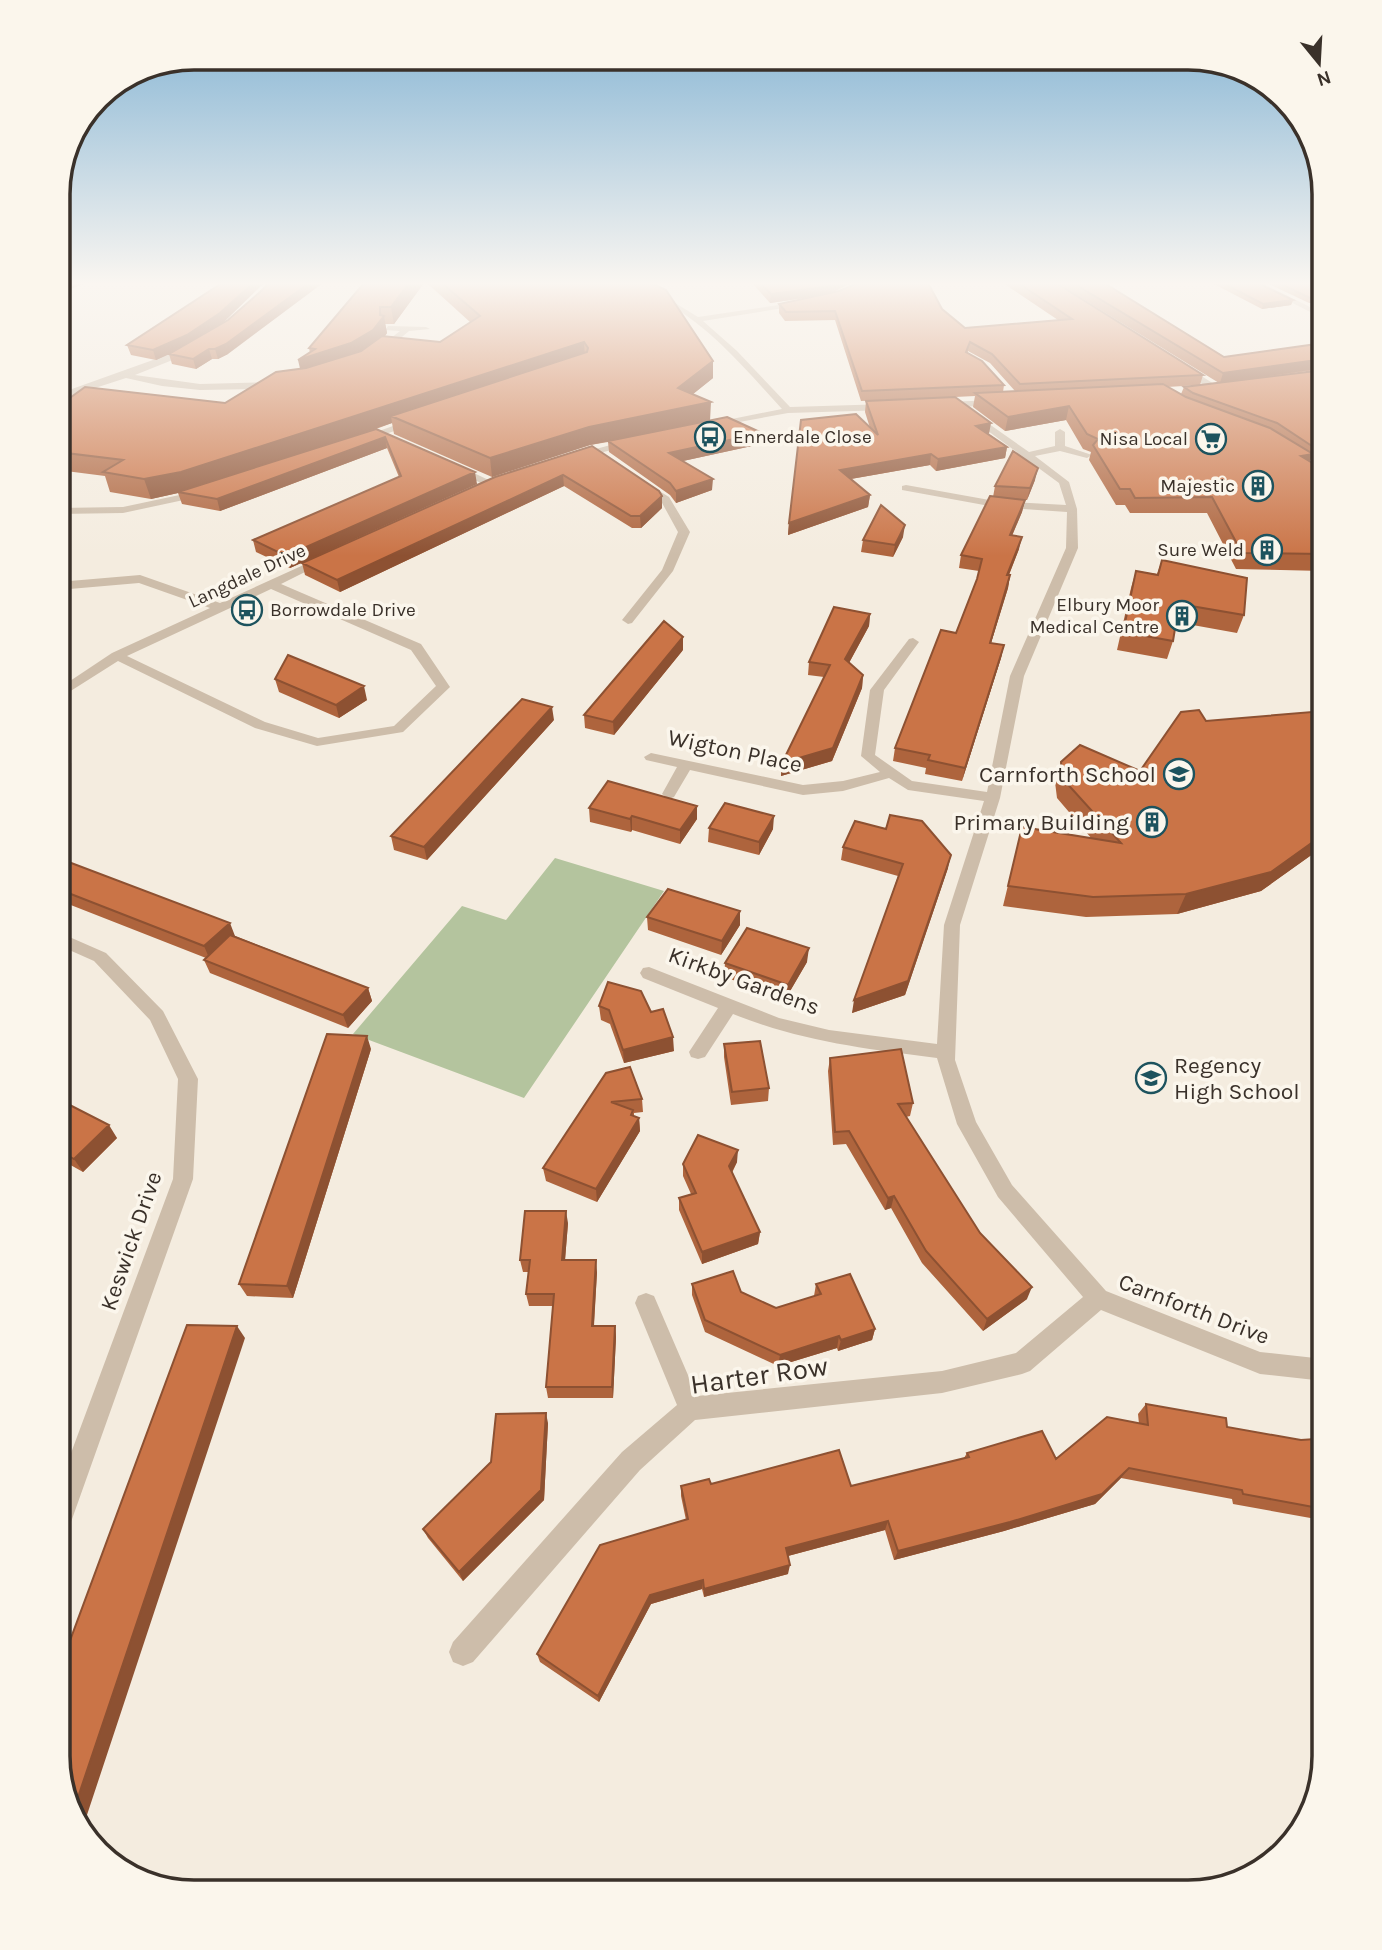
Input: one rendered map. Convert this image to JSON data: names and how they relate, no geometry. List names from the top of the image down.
{
  "streets": {
    "street": [
      "Langdale Drive",
      "Wigton Place",
      "Kirkby Gardens",
      "Keswick Drive",
      "Carnforth Drive",
      "Harter Row"
    ]
  },
  "crossings": [
    ["Kirkby Gardens", "Carnforth Drive"],
    ["Carnforth Drive", "Harter Row"]
  ],
  "places": {
    "bus stop": ["Ennerdale Close", "Borrowdale Drive"],
    "supermarket": ["Nisa Local"],
    "building": [
      "Majestic",
      "Sure Weld",
      "Elbury Moor Medical Centre",
      "Primary Building"
    ],
    "school or university": ["Carnforth School", "Regency High School"]
  },
  "north": "bottom"
}
